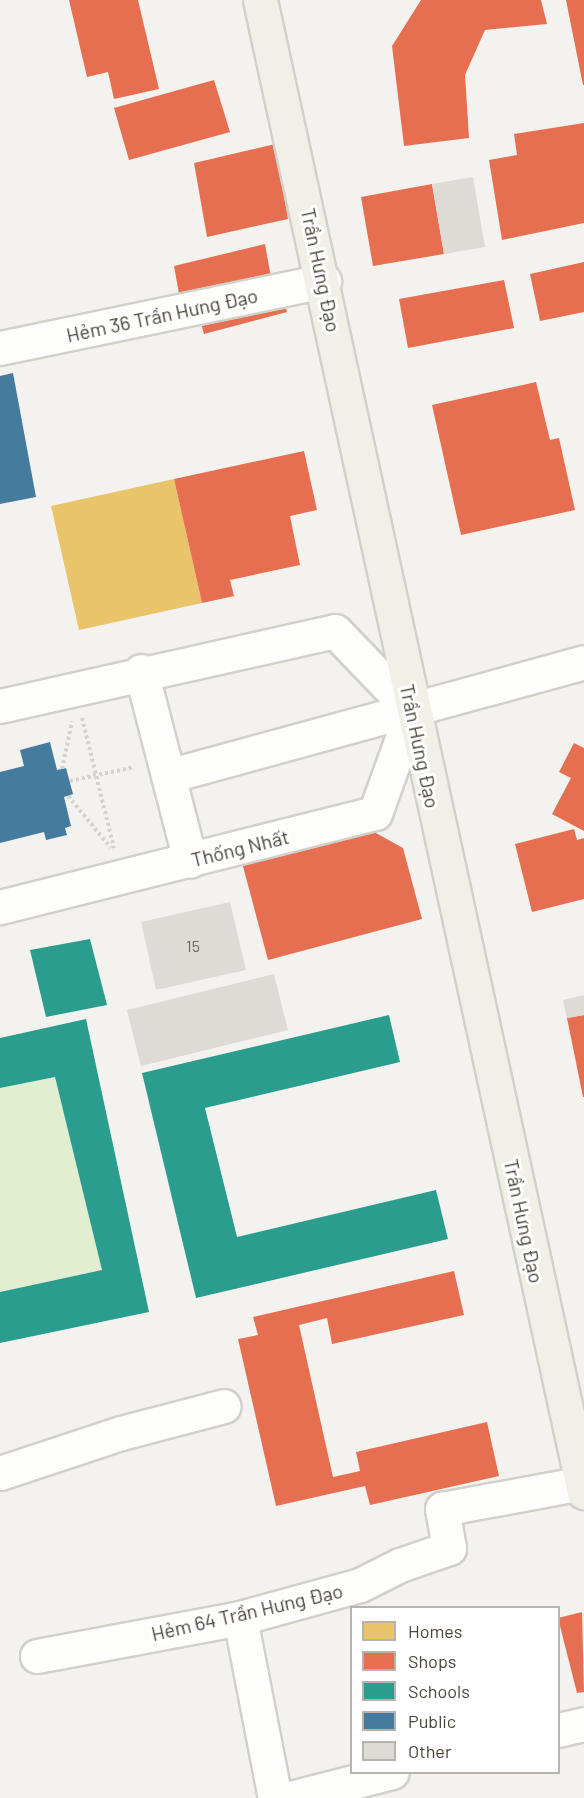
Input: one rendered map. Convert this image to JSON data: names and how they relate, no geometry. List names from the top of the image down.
{
  "streets": {
    "main road": ["Trần Hưng Đạo"],
    "street": ["Hẻm 36 Trần Hưng Đạo", "Thống Nhất", "Hẻm 64 Trần Hưng Đạo"]
  },
  "crossings": [
    ["Trần Hưng Đạo", "Hẻm 36 Trần Hưng Đạo"],
    ["Trần Hưng Đạo", "Thống Nhất"],
    ["Trần Hưng Đạo", "Hẻm 64 Trần Hưng Đạo"]
  ],
  "house_numbers": ["15"],
  "legend": [
    "Homes",
    "Shops",
    "Schools",
    "Public",
    "Other"
  ]
}
